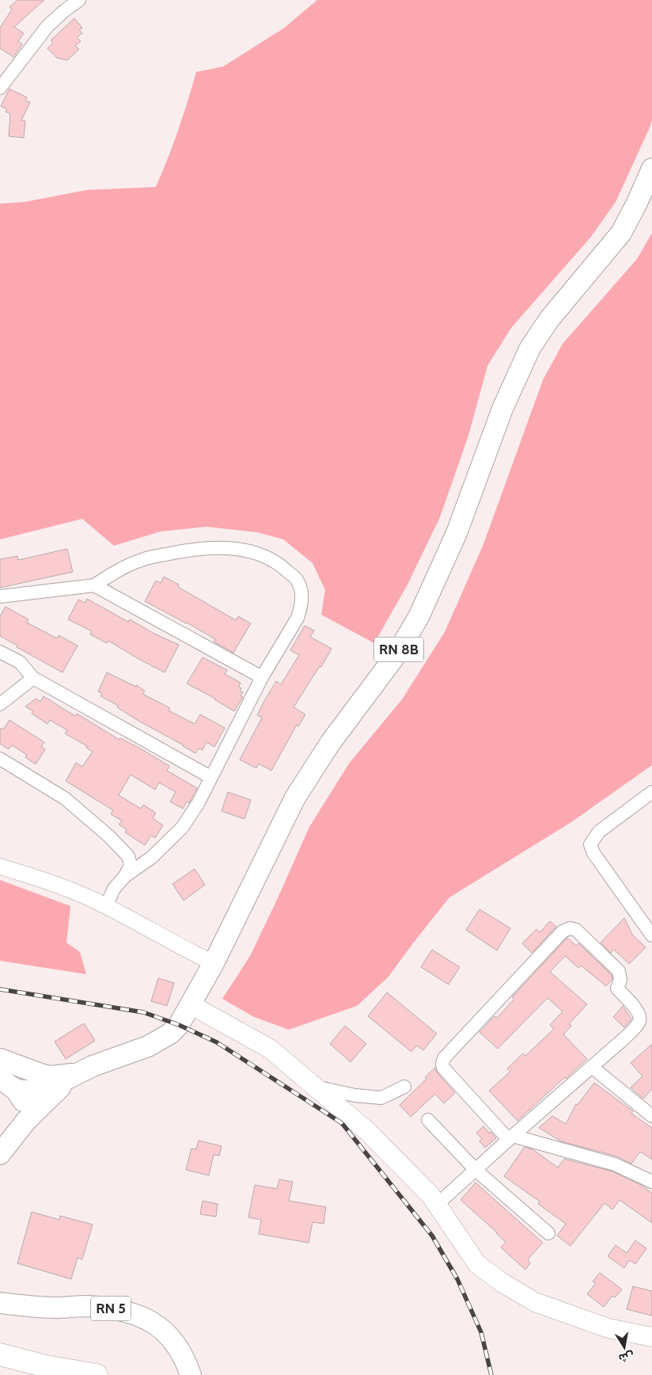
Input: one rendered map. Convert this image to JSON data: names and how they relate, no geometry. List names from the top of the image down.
{
  "streets": {
    "main road": ["RN 8B", "RN 5"]
  },
  "north": "bottom"
}
